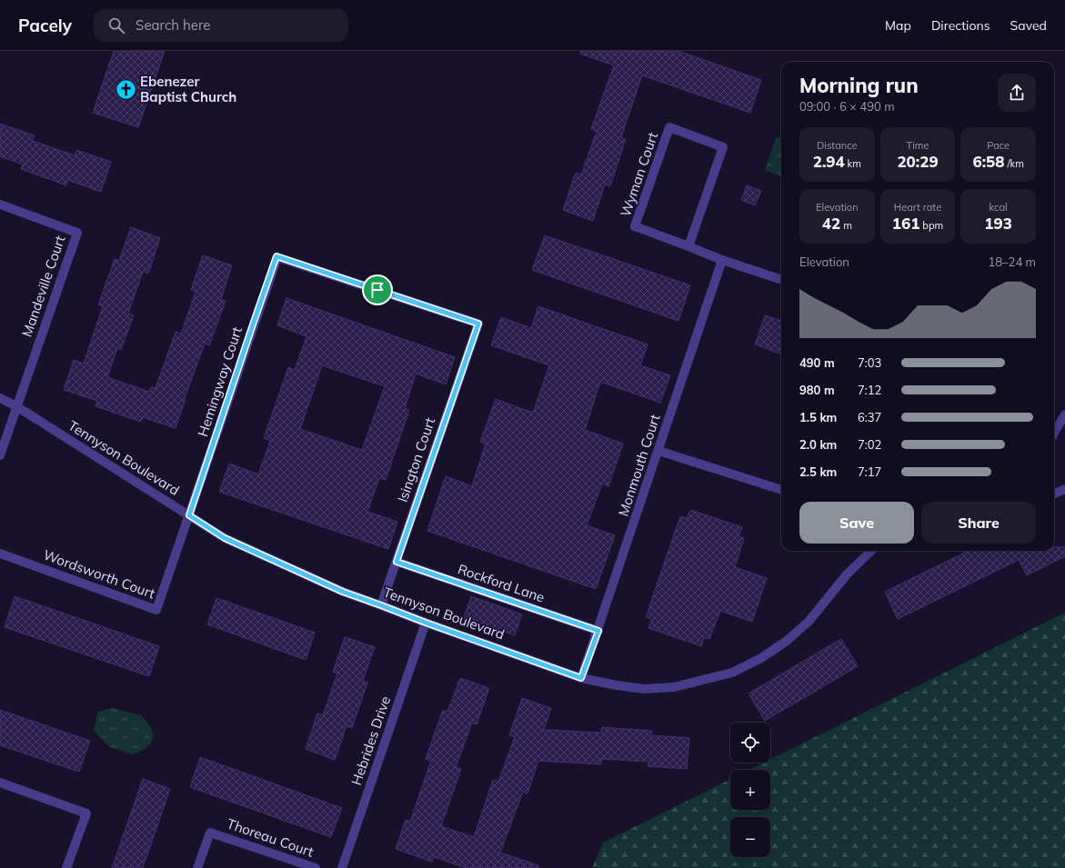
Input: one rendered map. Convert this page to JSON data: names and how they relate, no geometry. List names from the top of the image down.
{
  "streets": {
    "street": [
      "Wyman Court",
      "Mandeville Court",
      "Hemingway Court",
      "Tennyson Boulevard",
      "Isington Court",
      "Monmouth Court",
      "Wordsworth Court",
      "Rockford Lane",
      "Hebrides Drive",
      "Thoreau Court"
    ]
  },
  "crossings": [
    ["Wyman Court", "Monmouth Court"],
    ["Mandeville Court", "Tennyson Boulevard"],
    ["Hemingway Court", "Tennyson Boulevard"],
    ["Hemingway Court", "Isington Court"],
    ["Hemingway Court", "Wordsworth Court"],
    ["Tennyson Boulevard", "Isington Court"],
    ["Tennyson Boulevard", "Monmouth Court"],
    ["Tennyson Boulevard", "Wordsworth Court"],
    ["Tennyson Boulevard", "Hebrides Drive"],
    ["Isington Court", "Rockford Lane"],
    ["Monmouth Court", "Rockford Lane"]
  ],
  "places": {
    "church": ["Ebenezer Baptist Church"]
  },
  "page": {
    "header": "Pacely",
    "search": "Search here",
    "nav": ["Map", "Directions", "Saved"],
    "heading": ["Morning run", "09:00 · 6 × 490 m"],
    "stats": [
      ["Distance", "2.94 km"],
      ["Time", "20:29"],
      ["Pace", "6:58 /km"],
      ["Elevation", "42 m"],
      ["Heart rate", "161 bpm"],
      ["kcal", "193"]
    ],
    "chart": ["Elevation", "18–24 m"],
    "list": [
      {
        "name": "490 m",
        "note": "7:03"
      },
      {
        "name": "980 m",
        "note": "7:12"
      },
      {
        "name": "1.5 km",
        "note": "6:37"
      },
      {
        "name": "2.0 km",
        "note": "7:02"
      },
      {
        "name": "2.5 km",
        "note": "7:17"
      }
    ],
    "buttons": ["Save", "Share"],
    "map_buttons": ["+", "−"]
  }
}
